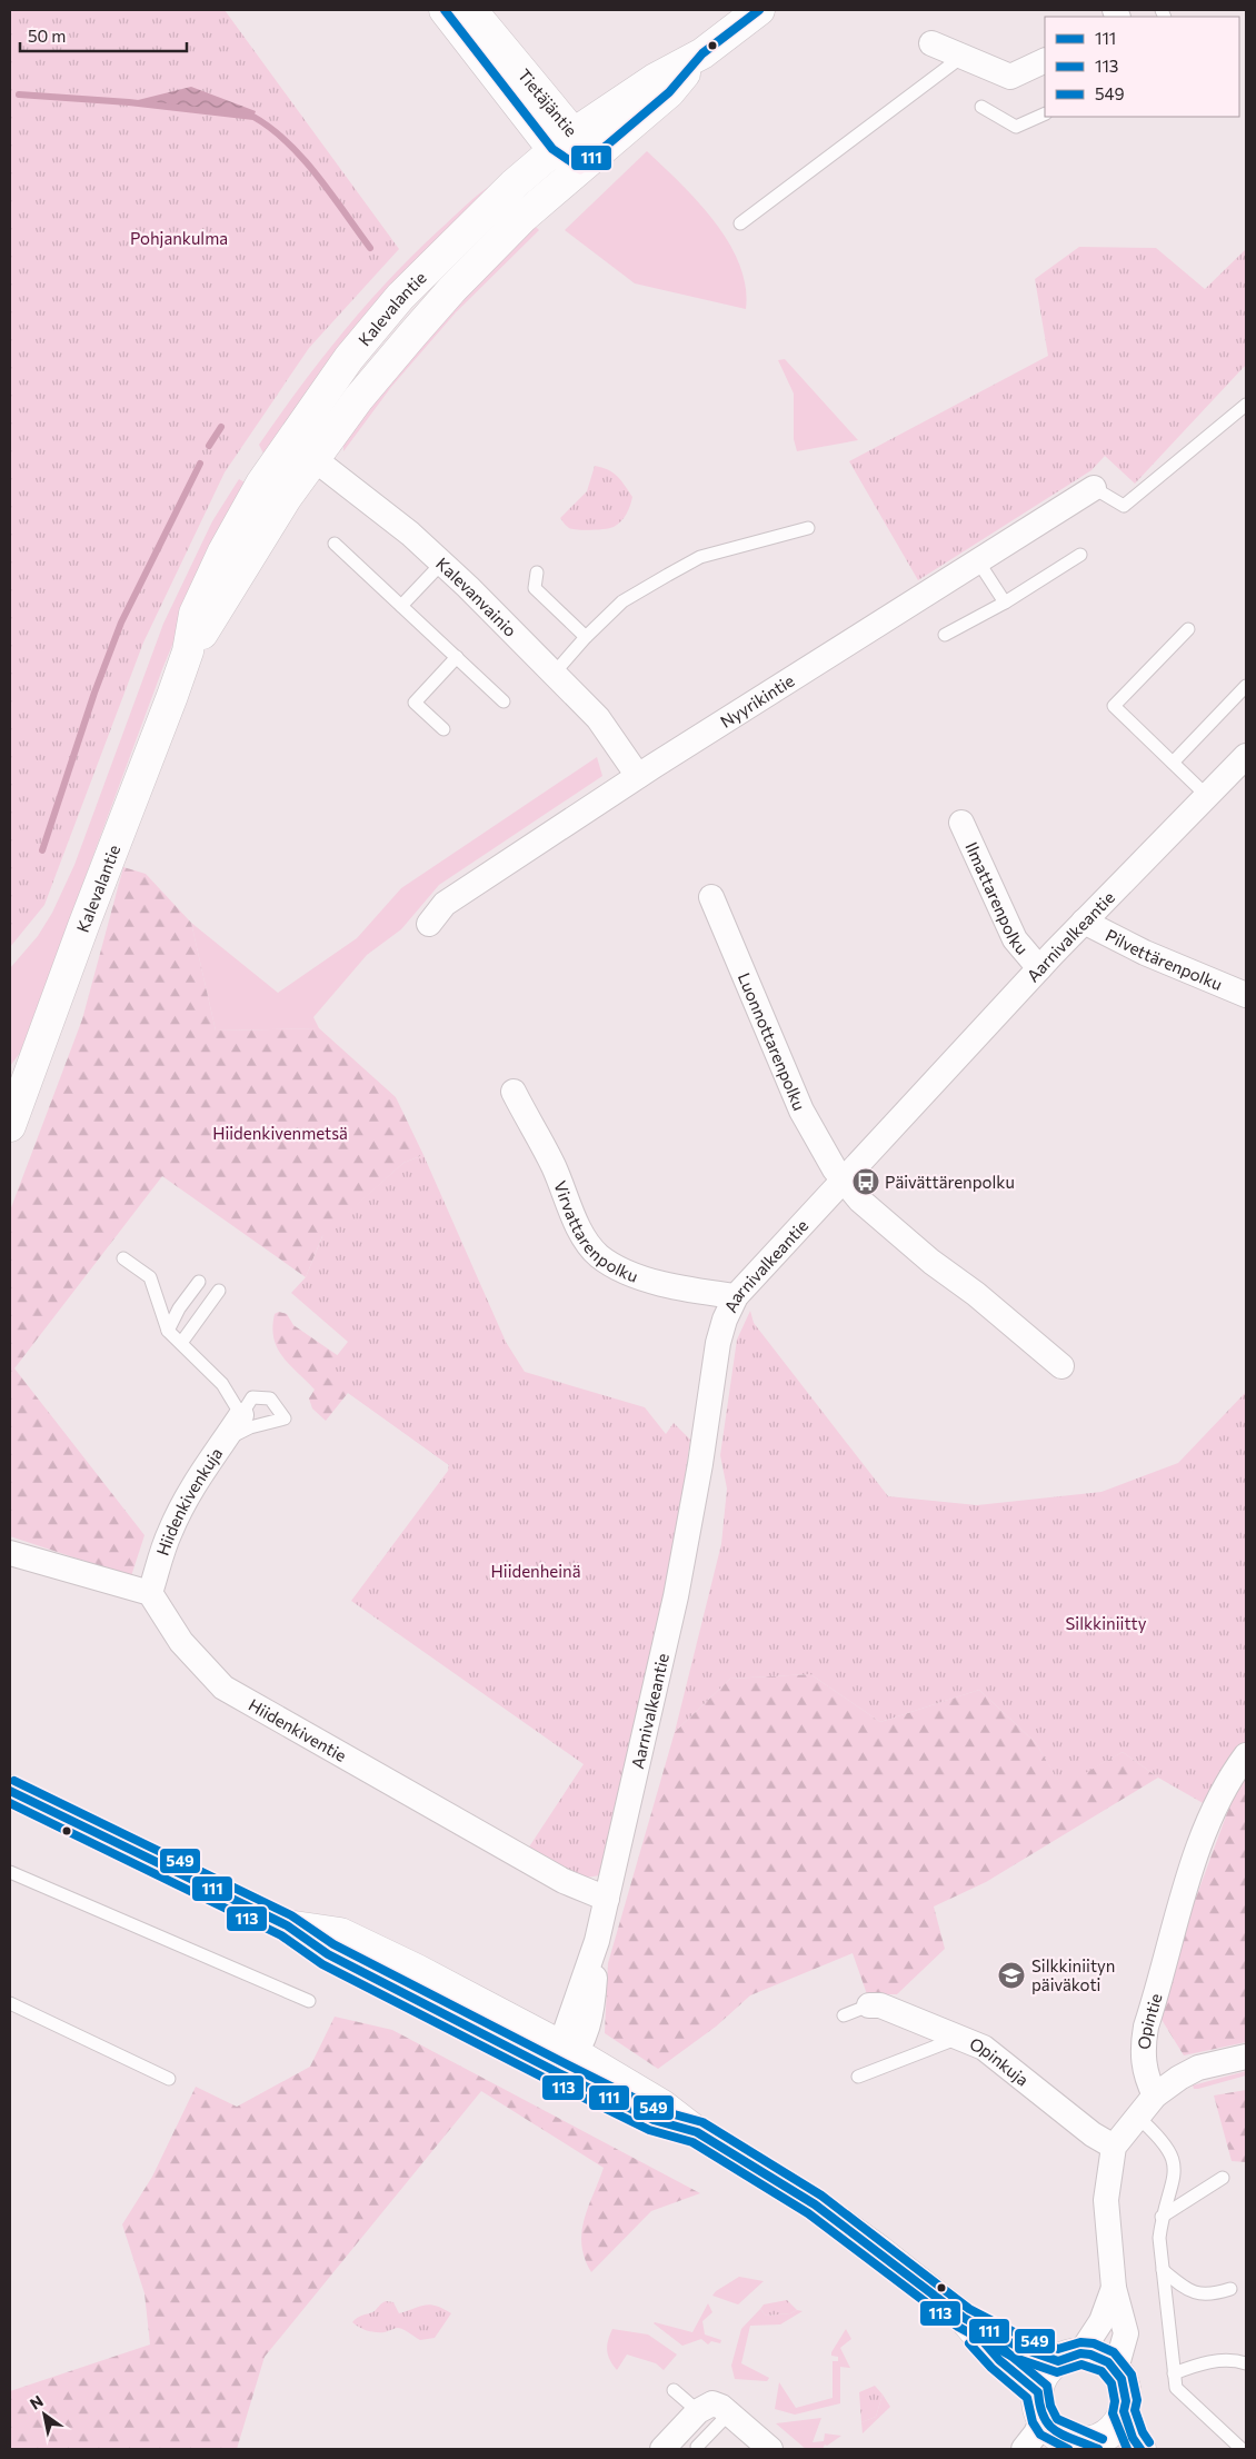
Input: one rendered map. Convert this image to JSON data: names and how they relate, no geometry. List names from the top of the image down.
{
  "streets": {
    "main road": ["Tietäjäntie", "Kalevalantie"],
    "street": [
      "Kalevanvainio",
      "Nyyrikintie",
      "Ilmattarenpolku",
      "Aarnivalkeantie",
      "Pilvettärenpolku",
      "Luonnottarenpolku",
      "Virvattarenpolku",
      "Hiidenkivenkuja",
      "Hiidenkiventie",
      "Opintie",
      "Opinkuja"
    ]
  },
  "crossings": [
    ["Tietäjäntie", "Kalevalantie"],
    ["Kalevalantie", "Kalevanvainio"],
    ["Kalevanvainio", "Nyyrikintie"],
    ["Ilmattarenpolku", "Aarnivalkeantie"],
    ["Aarnivalkeantie", "Pilvettärenpolku"],
    ["Aarnivalkeantie", "Luonnottarenpolku"],
    ["Aarnivalkeantie", "Virvattarenpolku"],
    ["Aarnivalkeantie", "Hiidenkiventie"],
    ["Hiidenkivenkuja", "Hiidenkiventie"]
  ],
  "parks": [
    "Pohjankulma",
    "Hiidenkivenmetsä",
    "Hiidenheinä",
    "Silkkiniitty"
  ],
  "places": {
    "bus stop": ["Päivättärenpolku"],
    "school or university": ["Silkkiniityn päiväkoti"]
  },
  "lines": ["transit line 111", "transit line 549", "transit line 113"],
  "legend": ["111", "113", "549"],
  "scale_bar": "50 m",
  "north": "top left"
}
